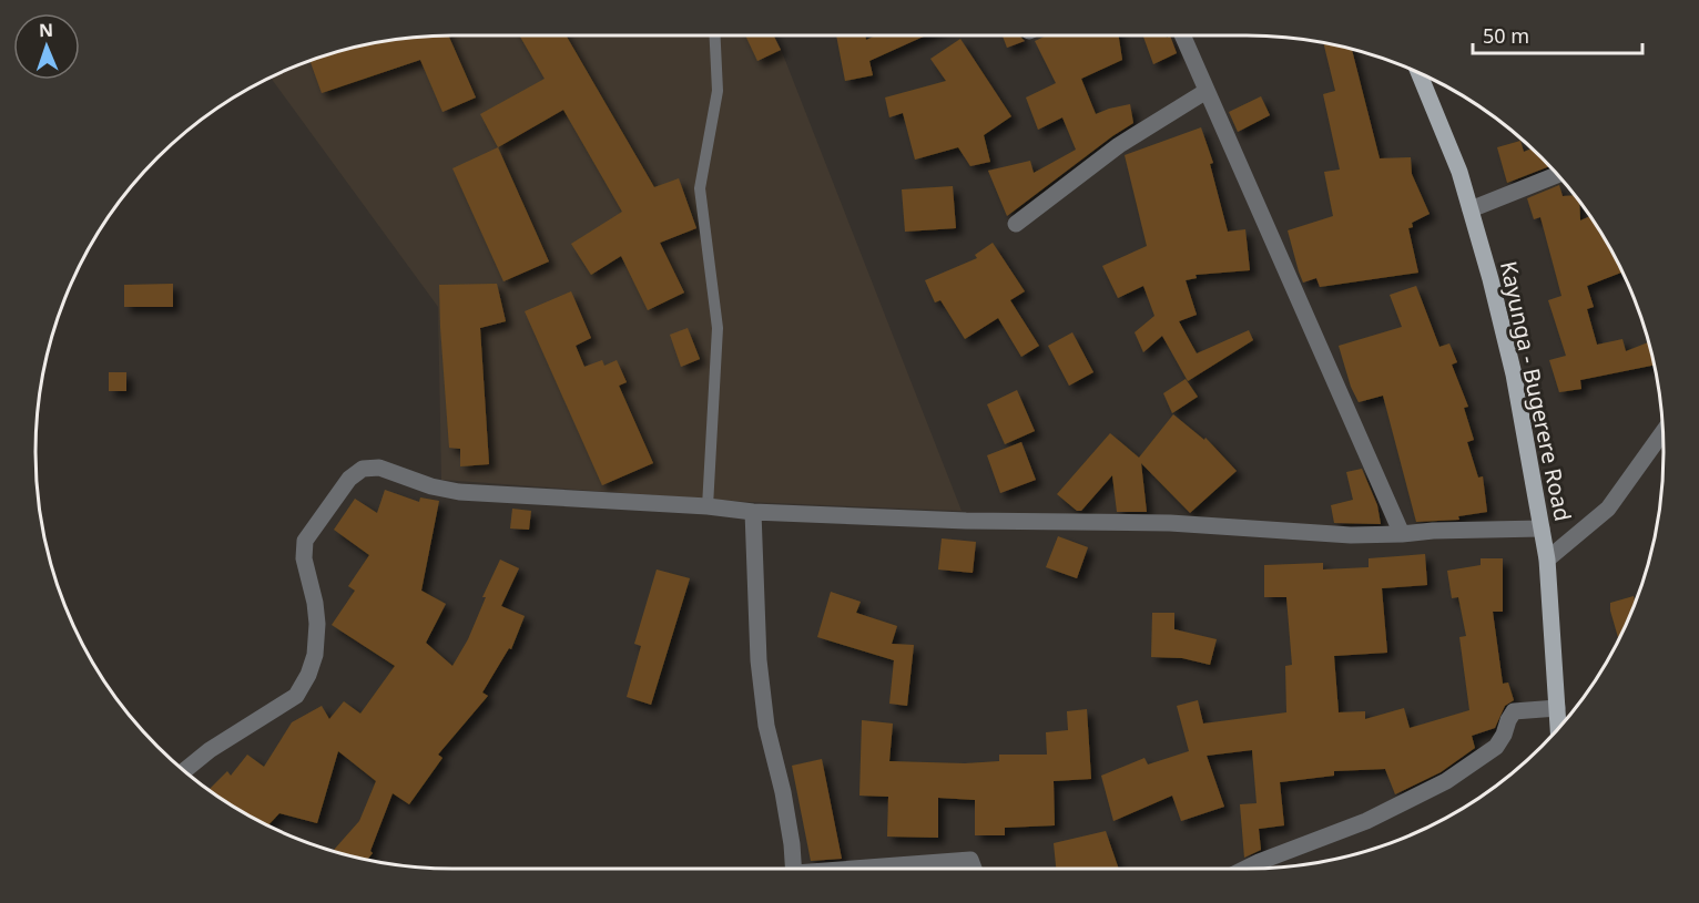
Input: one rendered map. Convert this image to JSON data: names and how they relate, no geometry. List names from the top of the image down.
{
  "streets": {
    "main road": ["Kayunga - Bugerere Road"]
  },
  "scale_bar": "50 m",
  "north": "top"
}
